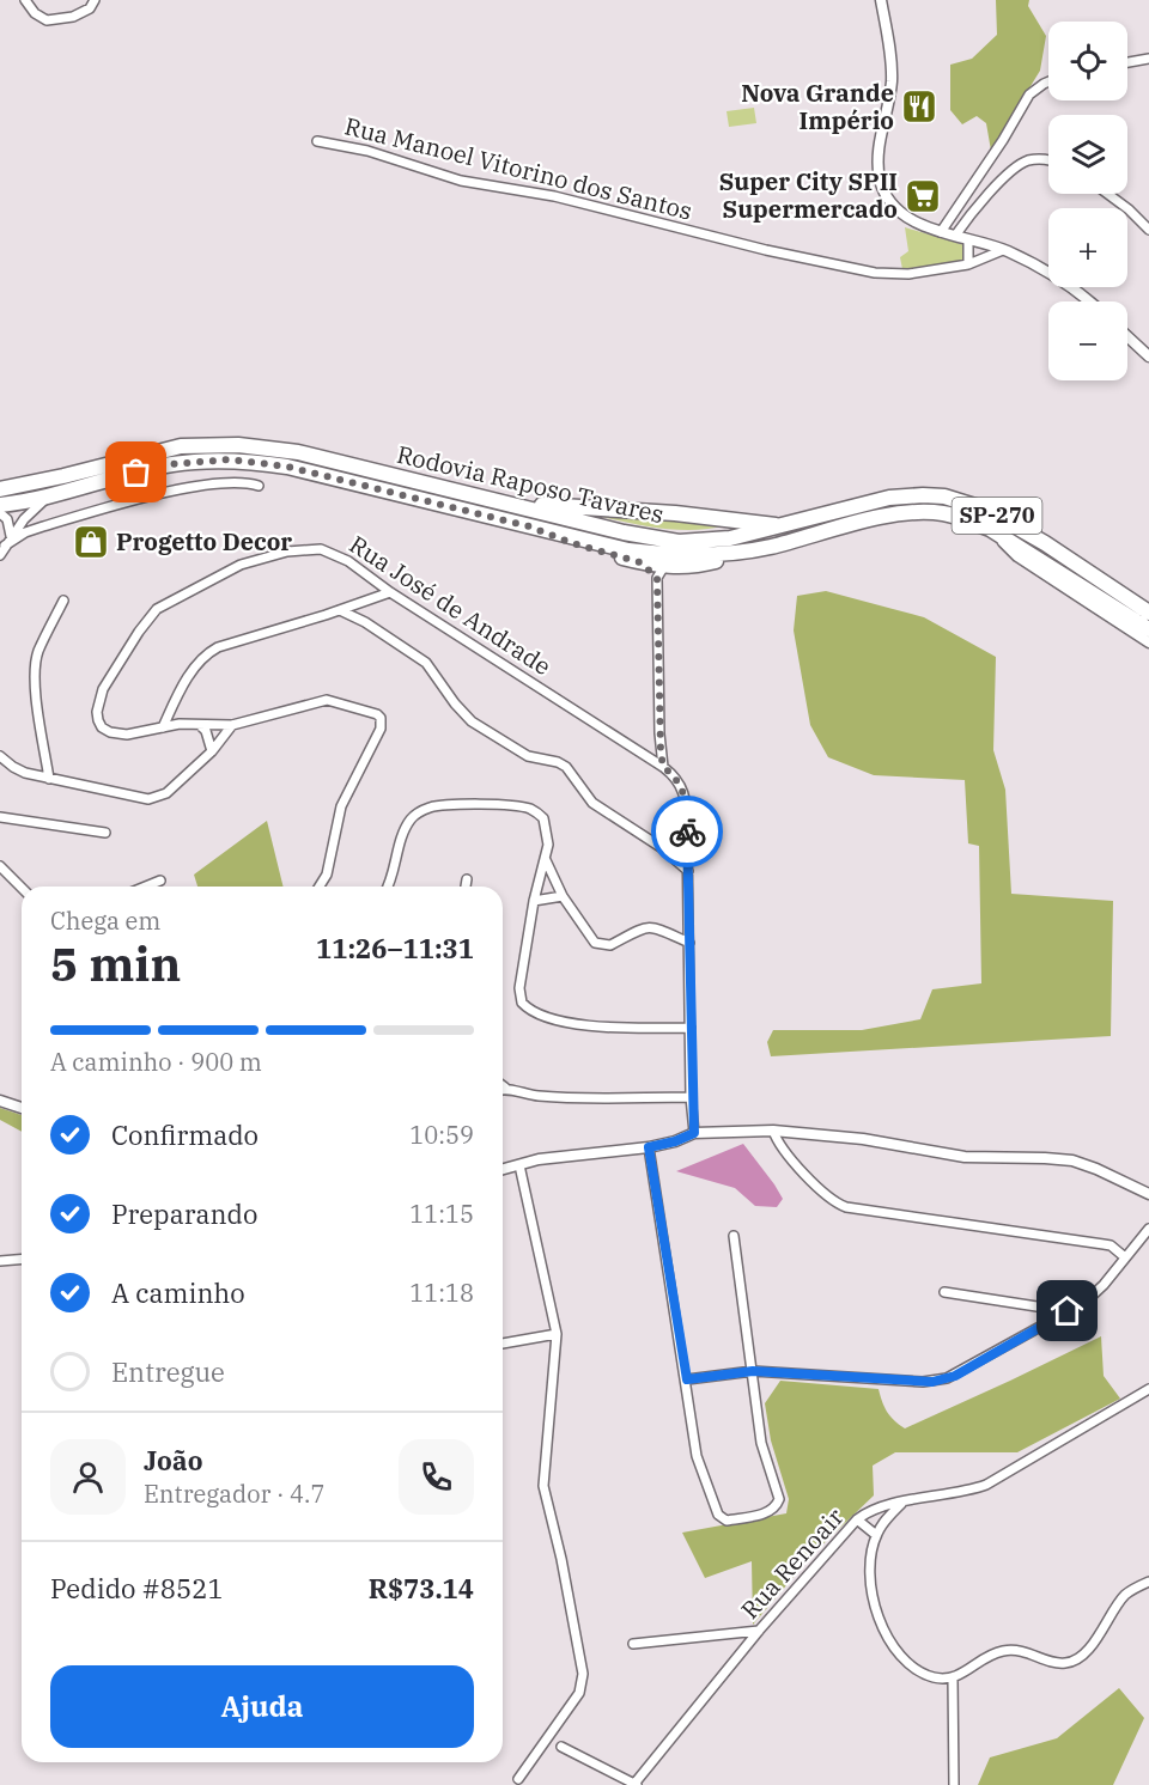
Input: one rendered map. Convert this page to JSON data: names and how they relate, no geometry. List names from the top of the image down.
{
  "streets": {
    "highway": ["Rodovia Raposo Tavares", "SP-270"],
    "street": ["Rua Manoel Vitorino dos Santos", "Rua José de Andrade", "Rua Renoair"]
  },
  "places": {
    "restaurant": ["Nova Grande Império"],
    "supermarket": ["Super City SPII Supermercado"],
    "shop": ["Progetto Decor"]
  },
  "page": {
    "map_buttons": ["+", "−"],
    "heading": ["5 min", "Chega em", "11:26–11:31"],
    "panel": [
      "João",
      "Entregador · 4.7",
      "Pedido #8521",
      "R$73.14"
    ],
    "bar": "A caminho · 900 m",
    "list": [
      ["Confirmado", "10:59"],
      ["Preparando", "11:15"],
      ["A caminho", "11:18"],
      "Entregue"
    ],
    "buttons": "Ajuda"
  }
}
